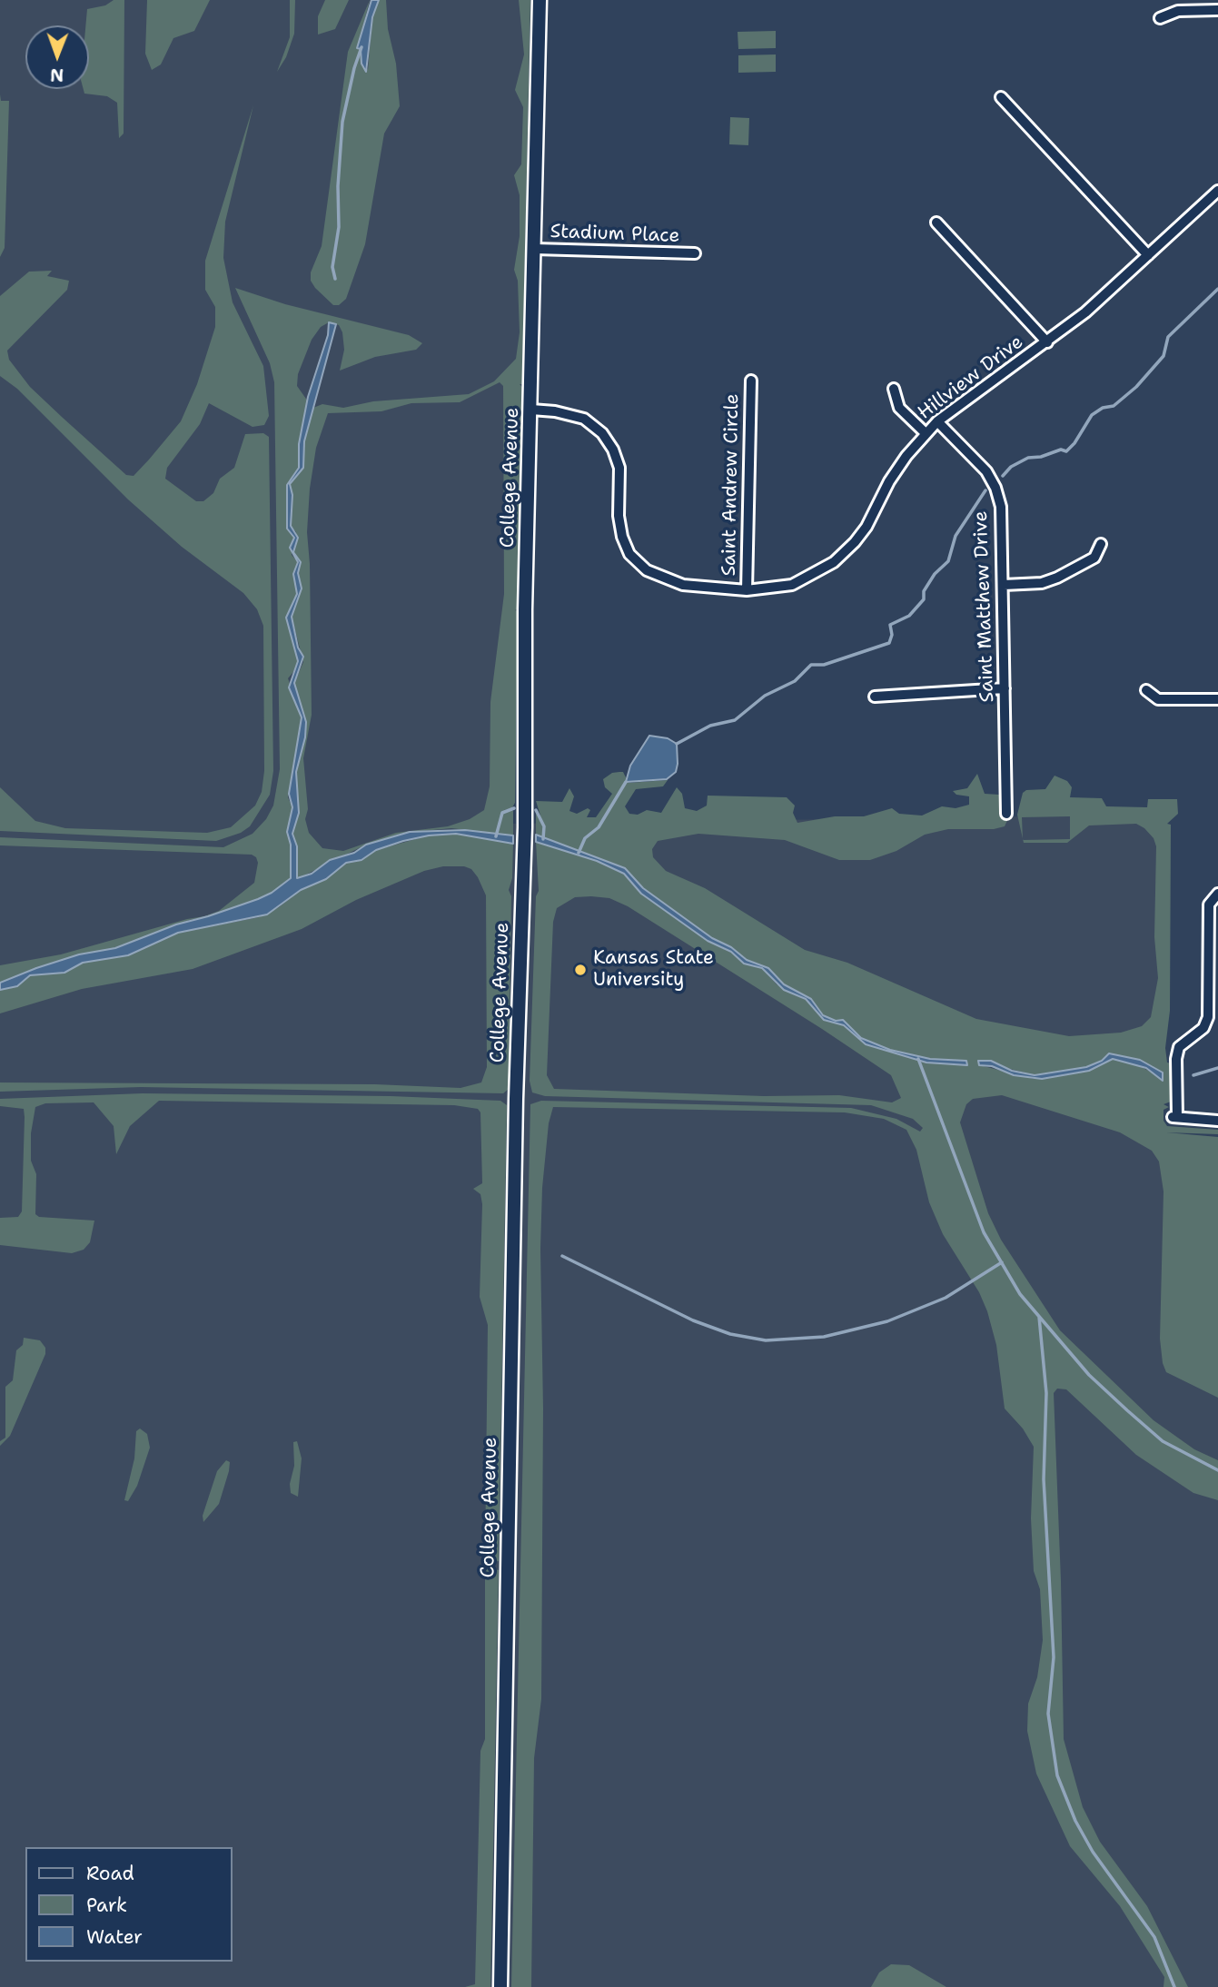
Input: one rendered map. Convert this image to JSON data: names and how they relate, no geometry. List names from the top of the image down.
{
  "streets": {
    "street": [
      "Stadium Place",
      "Hillview Drive",
      "College Avenue",
      "Saint Andrew Circle",
      "Saint Matthew Drive"
    ]
  },
  "crossings": [
    ["Stadium Place", "College Avenue"],
    ["Hillview Drive", "College Avenue"],
    ["Hillview Drive", "Saint Andrew Circle"],
    ["Hillview Drive", "Saint Matthew Drive"]
  ],
  "places": ["Kansas State University"],
  "legend": ["Road", "Park", "Water"],
  "north": "bottom"
}
